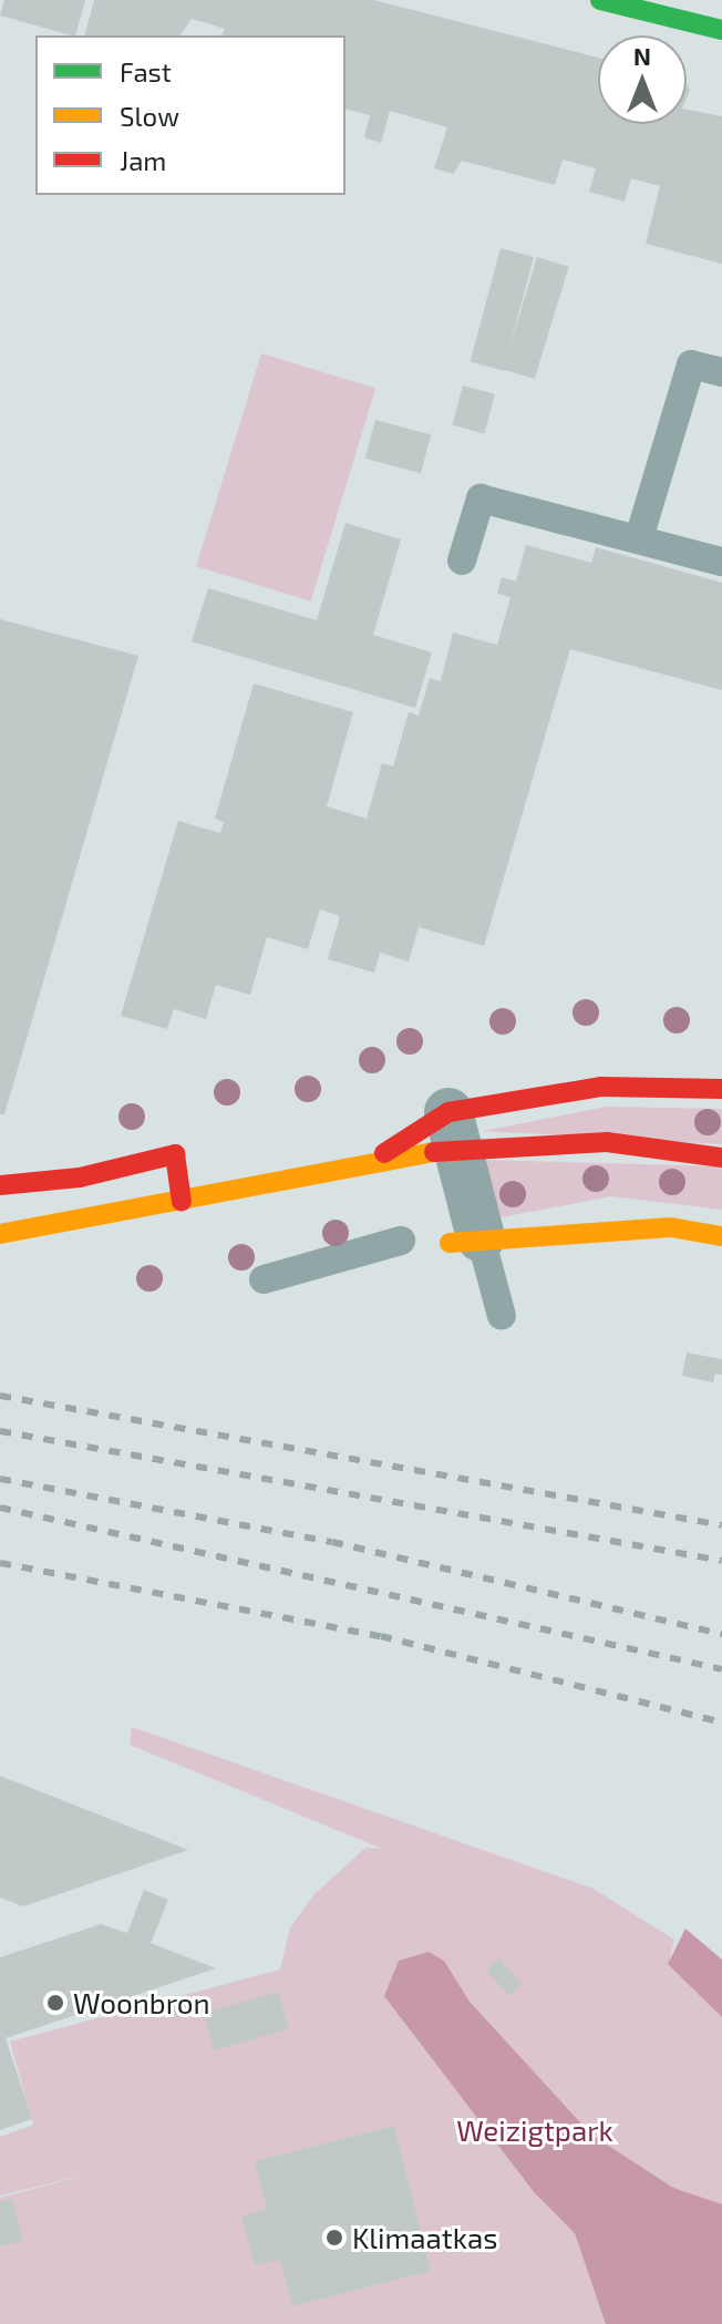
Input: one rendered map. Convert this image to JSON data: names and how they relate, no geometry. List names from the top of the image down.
{
  "parks": ["Weizigtpark"],
  "places": ["Woonbron", "Klimaatkas"],
  "legend": ["Fast", "Slow", "Jam"],
  "north": "top"
}
